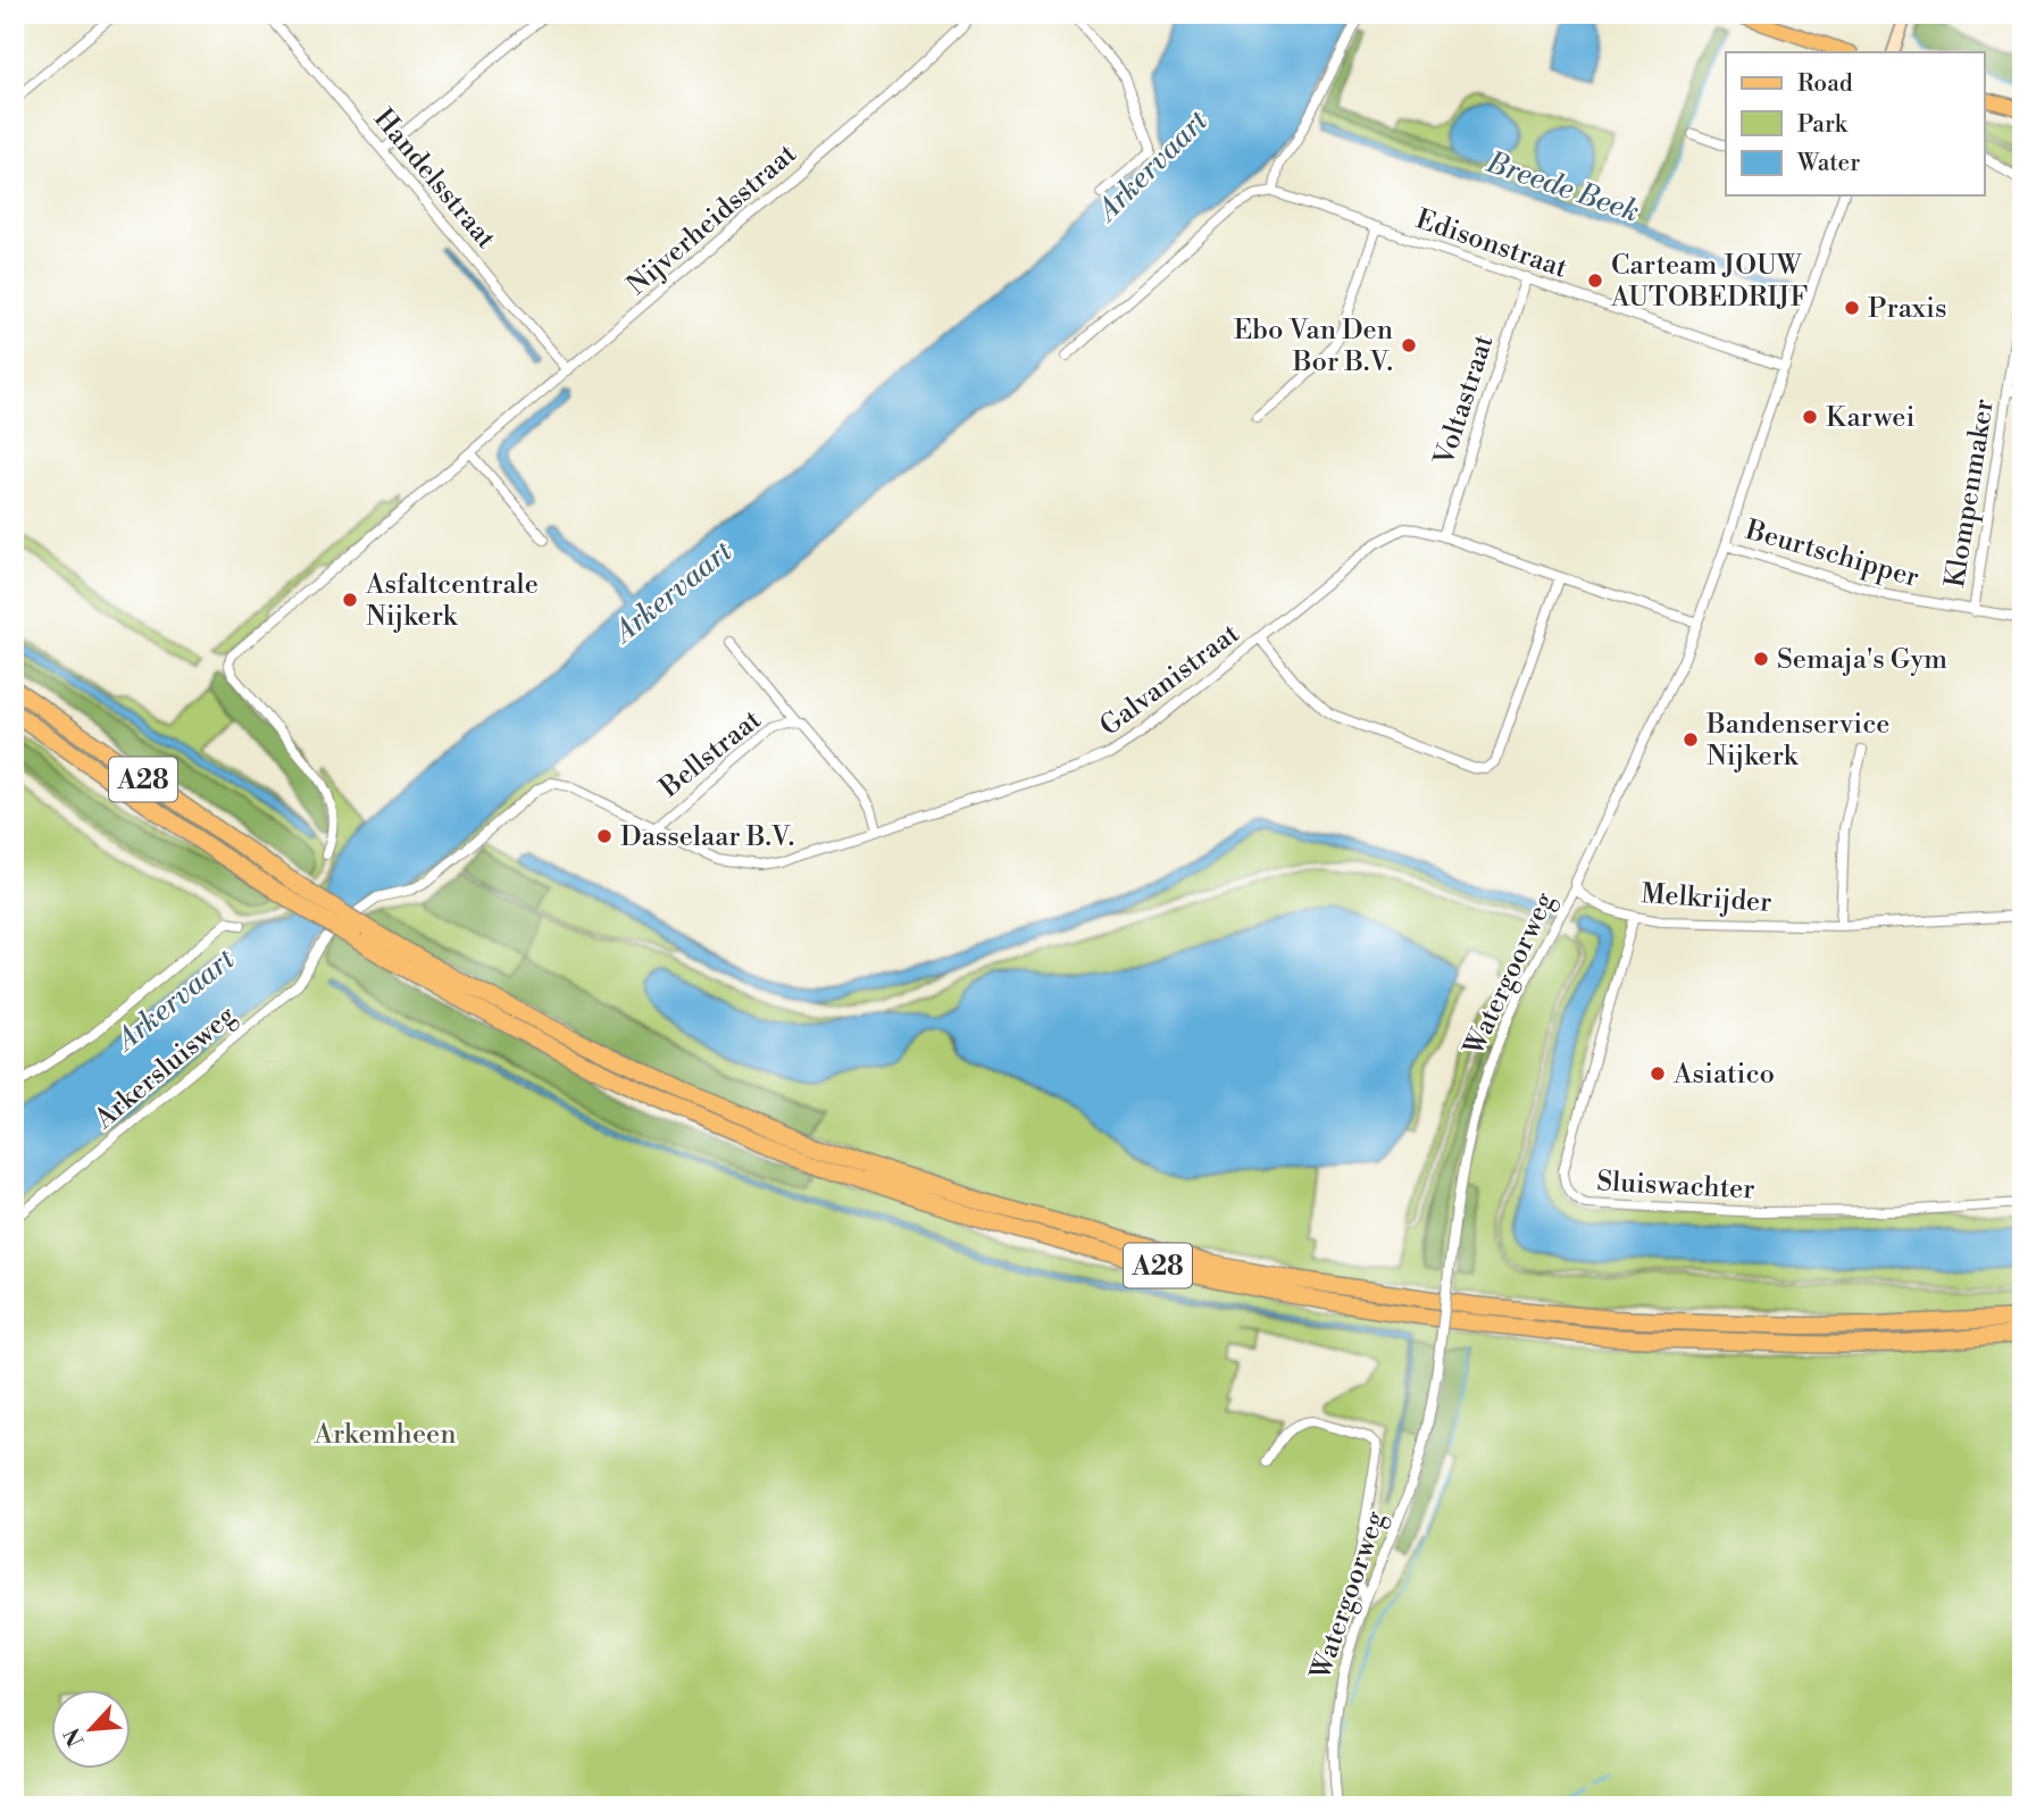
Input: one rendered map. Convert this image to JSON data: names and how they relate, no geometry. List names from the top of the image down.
{
  "streets": {
    "highway": ["A28"],
    "street": [
      "Handelsstraat",
      "Nijverheidsstraat",
      "Edisonstraat",
      "Voltastraat",
      "Klompenmaker",
      "Beurtschipper",
      "Galvanistraat",
      "Bellstraat",
      "Melkrijder",
      "Watergoorweg",
      "Arkersluisweg",
      "Sluiswachter"
    ]
  },
  "crossings": [
    ["Handelsstraat", "Nijverheidsstraat"],
    ["Edisonstraat", "Voltastraat"],
    ["Edisonstraat", "Watergoorweg"],
    ["Voltastraat", "Galvanistraat"],
    ["Klompenmaker", "Beurtschipper"],
    ["Beurtschipper", "Watergoorweg"],
    ["Galvanistraat", "Bellstraat"],
    ["Galvanistraat", "Watergoorweg"],
    ["Melkrijder", "Watergoorweg"],
    ["Melkrijder", "Sluiswachter"]
  ],
  "water": ["Arkervaart", "Breede Beek"],
  "parks": ["Arkemheen"],
  "places": [
    "Carteam JOUW AUTOBEDRIJF",
    "Praxis",
    "Ebo Van Den Bor B.V.",
    "Karwei",
    "Asfaltcentrale Nijkerk",
    "Semaja's Gym",
    "Bandenservice Nijkerk",
    "Dasselaar B.V.",
    "Asiatico"
  ],
  "legend": ["Road", "Park", "Water"],
  "north": "bottom left"
}
